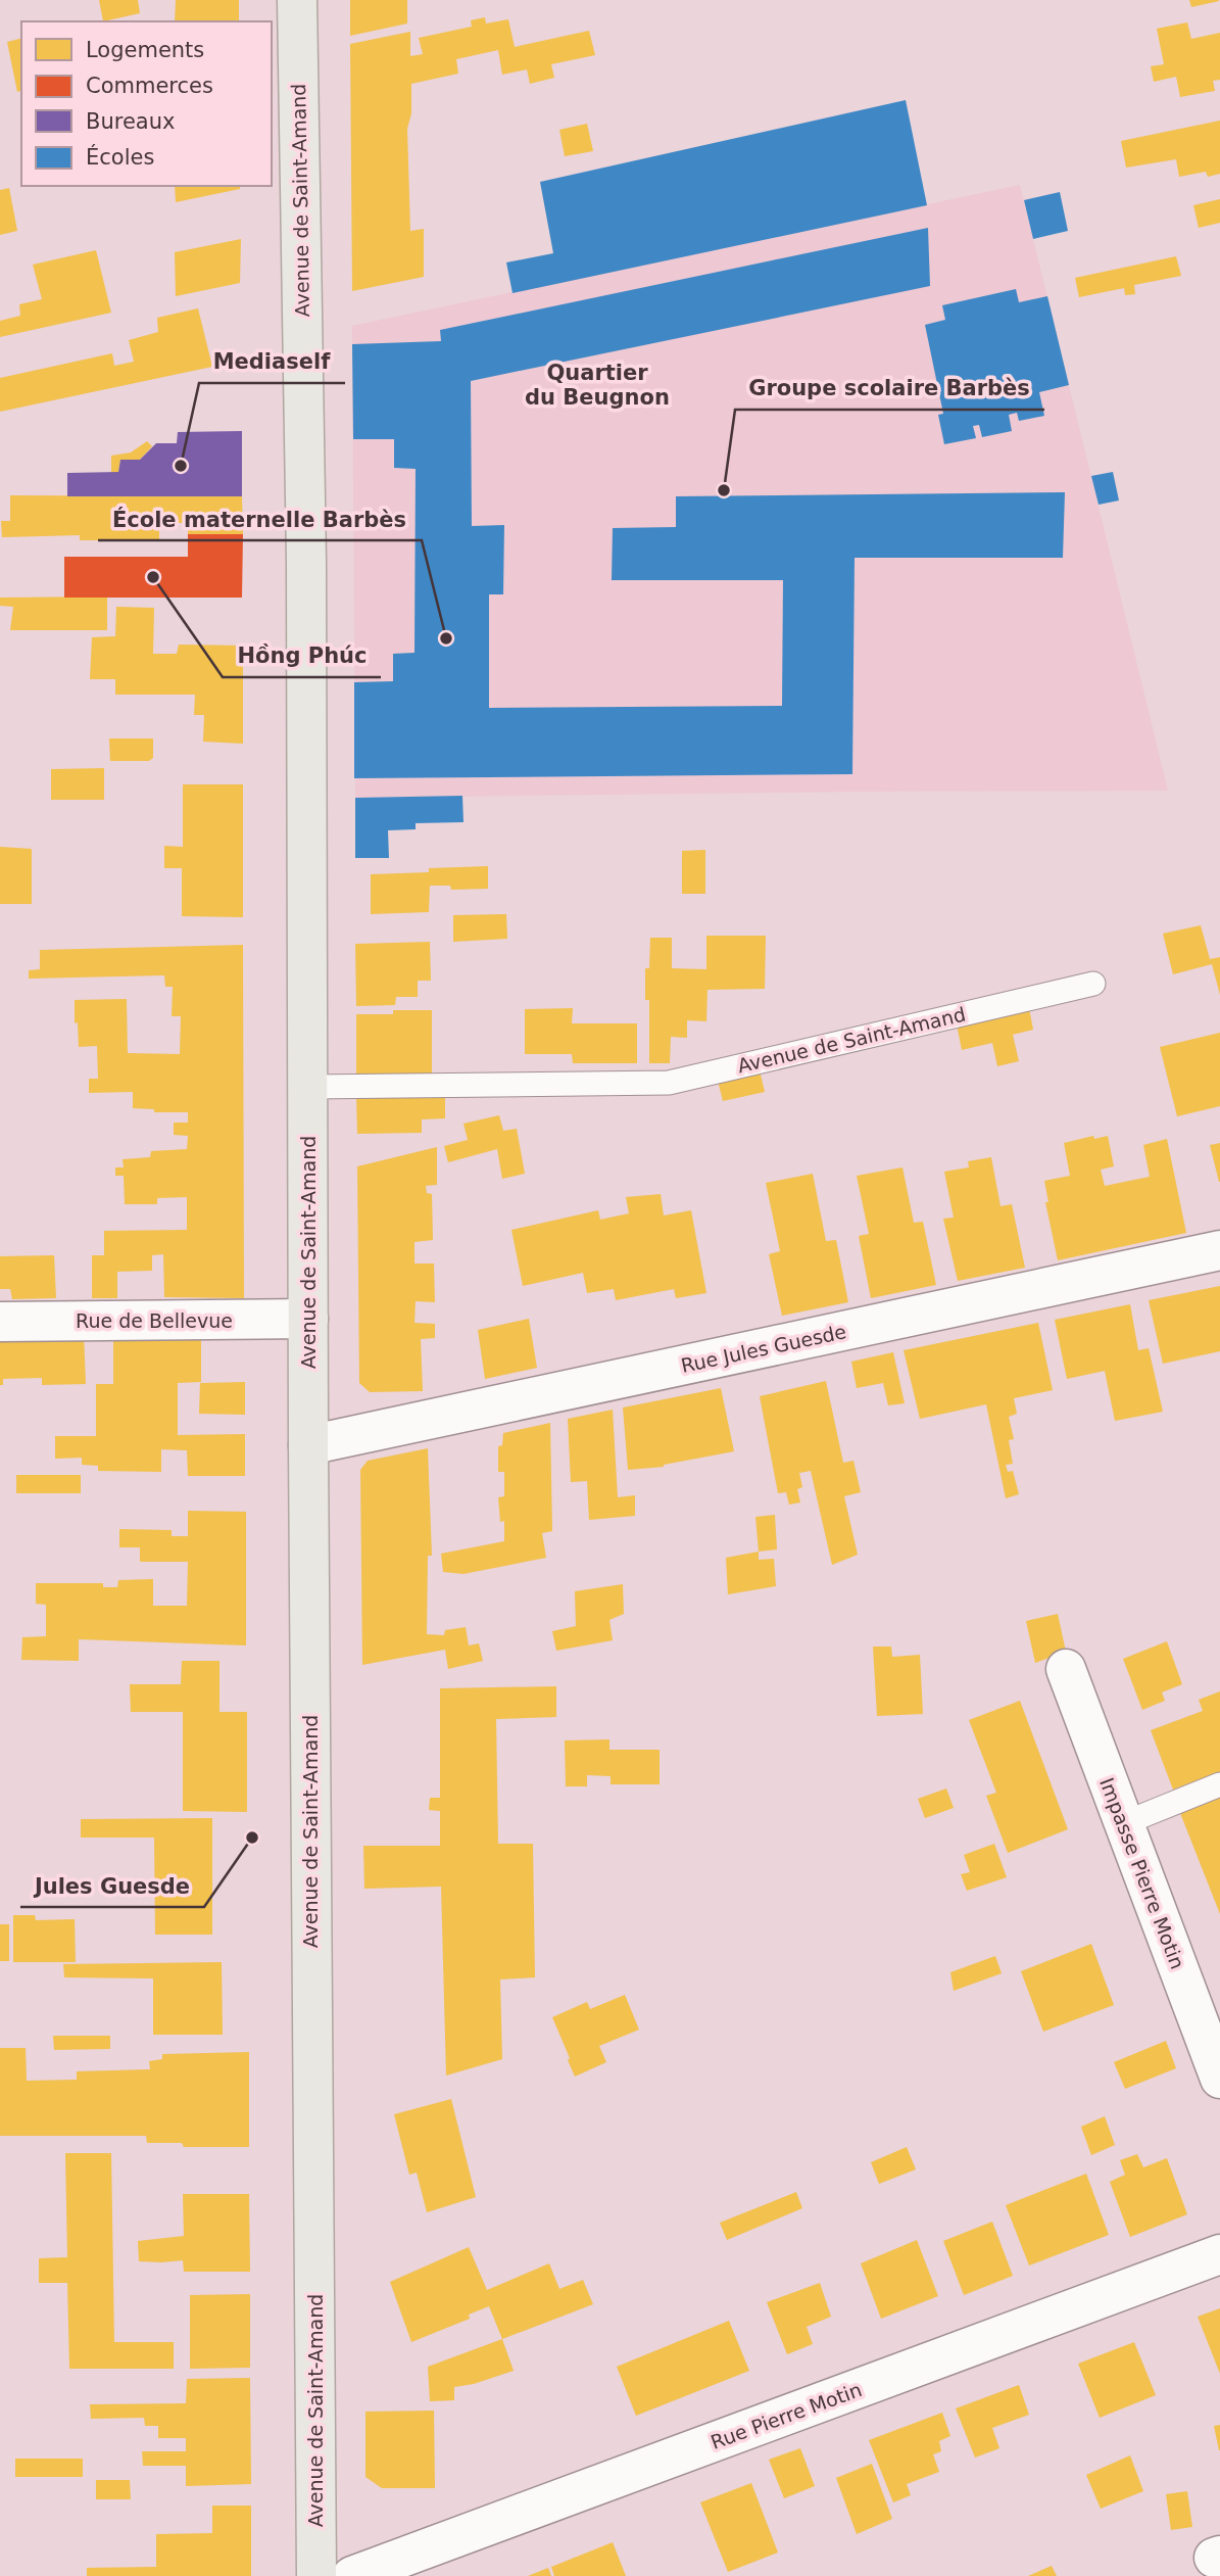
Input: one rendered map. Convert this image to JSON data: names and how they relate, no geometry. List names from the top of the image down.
{
  "streets": {
    "main road": ["Avenue de Saint-Amand"],
    "street": [
      "Rue de Bellevue",
      "Rue Jules Guesde",
      "Impasse Pierre Motin",
      "Rue Pierre Motin"
    ]
  },
  "crossings": [
    ["Avenue de Saint-Amand", "Rue de Bellevue"],
    ["Avenue de Saint-Amand", "Rue Jules Guesde"]
  ],
  "districts": ["Quartier du Beugnon"],
  "places": [
    "Mediaself",
    "Groupe scolaire Barbès",
    "Hồng Phúc",
    "École maternelle Barbès",
    "Jules Guesde"
  ],
  "legend": [
    "Logements",
    "Commerces",
    "Bureaux",
    "Écoles"
  ]
}
